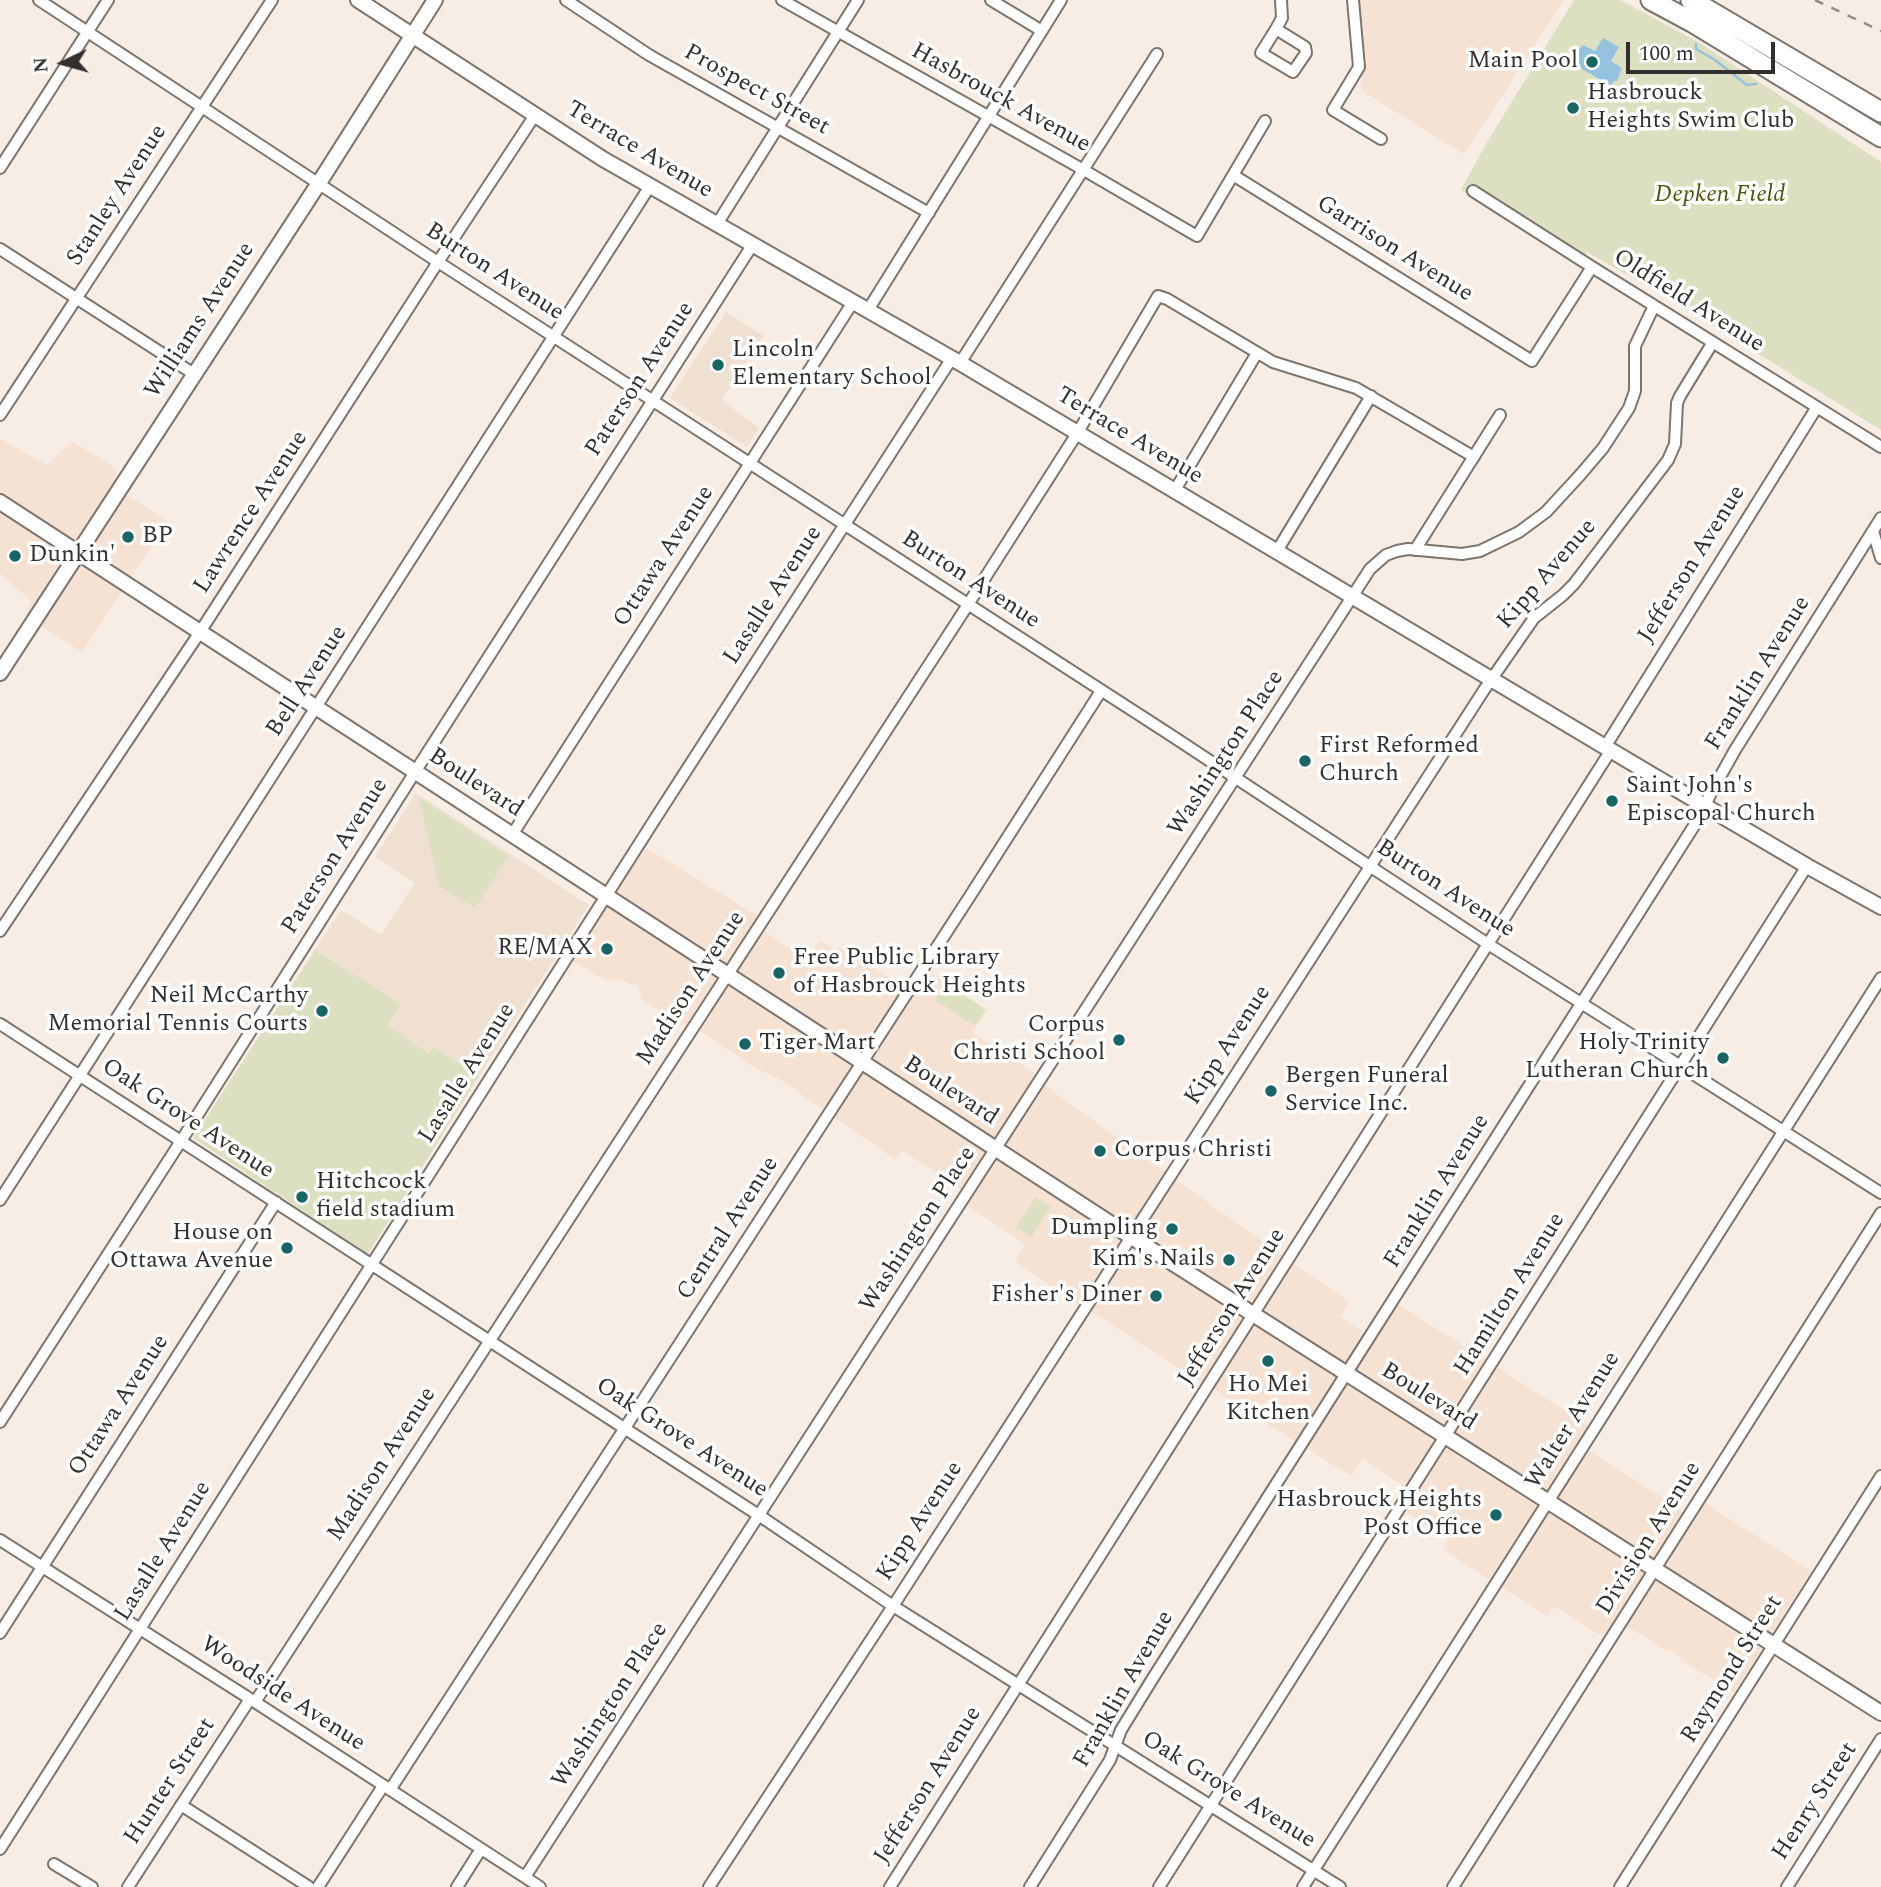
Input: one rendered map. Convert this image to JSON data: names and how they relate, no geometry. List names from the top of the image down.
{
  "streets": {
    "street": [
      "Prospect Street",
      "Hasbrouck Avenue",
      "Terrace Avenue",
      "Stanley Avenue",
      "Garrison Avenue",
      "Burton Avenue",
      "Oldfield Avenue",
      "Williams Avenue",
      "Paterson Avenue",
      "Lawrence Avenue",
      "Ottawa Avenue",
      "Jefferson Avenue",
      "Kipp Avenue",
      "Lasalle Avenue",
      "Franklin Avenue",
      "Bell Avenue",
      "Washington Place",
      "Boulevard",
      "Madison Avenue",
      "Oak Grove Avenue",
      "Central Avenue",
      "Hamilton Avenue",
      "Walter Avenue",
      "Division Avenue",
      "Raymond Street",
      "Woodside Avenue",
      "Hunter Street",
      "Henry Street"
    ]
  },
  "crossings": [
    ["Hasbrouck Avenue", "Garrison Avenue"],
    ["Hasbrouck Avenue", "Lasalle Avenue"],
    ["Terrace Avenue", "Williams Avenue"],
    ["Terrace Avenue", "Paterson Avenue"],
    ["Terrace Avenue", "Lawrence Avenue"],
    ["Terrace Avenue", "Ottawa Avenue"],
    ["Terrace Avenue", "Jefferson Avenue"],
    ["Terrace Avenue", "Kipp Avenue"],
    ["Terrace Avenue", "Lasalle Avenue"],
    ["Terrace Avenue", "Franklin Avenue"],
    ["Terrace Avenue", "Bell Avenue"],
    ["Terrace Avenue", "Washington Place"],
    ["Terrace Avenue", "Madison Avenue"],
    ["Terrace Avenue", "Hamilton Avenue"],
    ["Stanley Avenue", "Burton Avenue"],
    ["Garrison Avenue", "Oldfield Avenue"],
    ["Burton Avenue", "Williams Avenue"],
    ["Burton Avenue", "Paterson Avenue"],
    ["Burton Avenue", "Lawrence Avenue"],
    ["Burton Avenue", "Ottawa Avenue"],
    ["Burton Avenue", "Jefferson Avenue"],
    ["Burton Avenue", "Kipp Avenue"],
    ["Burton Avenue", "Lasalle Avenue"],
    ["Burton Avenue", "Franklin Avenue"],
    ["Burton Avenue", "Bell Avenue"],
    ["Burton Avenue", "Washington Place"],
    ["Burton Avenue", "Madison Avenue"],
    ["Burton Avenue", "Central Avenue"],
    ["Burton Avenue", "Hamilton Avenue"],
    ["Burton Avenue", "Walter Avenue"],
    ["Oldfield Avenue", "Jefferson Avenue"],
    ["Oldfield Avenue", "Kipp Avenue"],
    ["Oldfield Avenue", "Washington Place"],
    ["Williams Avenue", "Boulevard"],
    ["Paterson Avenue", "Boulevard"],
    ["Paterson Avenue", "Oak Grove Avenue"],
    ["Lawrence Avenue", "Boulevard"],
    ["Ottawa Avenue", "Boulevard"],
    ["Ottawa Avenue", "Oak Grove Avenue"],
    ["Ottawa Avenue", "Woodside Avenue"],
    ["Jefferson Avenue", "Boulevard"],
    ["Jefferson Avenue", "Oak Grove Avenue"],
    ["Kipp Avenue", "Boulevard"],
    ["Kipp Avenue", "Oak Grove Avenue"],
    ["Lasalle Avenue", "Boulevard"],
    ["Lasalle Avenue", "Oak Grove Avenue"],
    ["Lasalle Avenue", "Woodside Avenue"],
    ["Franklin Avenue", "Boulevard"],
    ["Franklin Avenue", "Oak Grove Avenue"],
    ["Bell Avenue", "Boulevard"],
    ["Bell Avenue", "Oak Grove Avenue"],
    ["Washington Place", "Boulevard"],
    ["Washington Place", "Oak Grove Avenue"],
    ["Washington Place", "Woodside Avenue"],
    ["Boulevard", "Madison Avenue"],
    ["Boulevard", "Central Avenue"],
    ["Boulevard", "Hamilton Avenue"],
    ["Boulevard", "Walter Avenue"],
    ["Boulevard", "Division Avenue"],
    ["Boulevard", "Raymond Street"],
    ["Madison Avenue", "Oak Grove Avenue"],
    ["Madison Avenue", "Woodside Avenue"],
    ["Madison Avenue", "Hunter Street"],
    ["Oak Grove Avenue", "Central Avenue"],
    ["Oak Grove Avenue", "Hamilton Avenue"],
    ["Oak Grove Avenue", "Walter Avenue"],
    ["Central Avenue", "Woodside Avenue"],
    ["Woodside Avenue", "Hunter Street"]
  ],
  "parks": ["Depken Field"],
  "places": [
    "Main Pool",
    "Hasbrouck Heights Swim Club",
    "Lincoln Elementary School",
    "BP",
    "Dunkin'",
    "First Reformed Church",
    "Saint John's Episcopal Church",
    "RE/MAX",
    "Free Public Library of Hasbrouck Heights",
    "Neil McCarthy Memorial Tennis Courts",
    "Corpus Christi School",
    "Tiger Mart",
    "Holy Trinity Lutheran Church",
    "Bergen Funeral Service Inc.",
    "Corpus Christi",
    "Hitchcock field stadium",
    "Dumpling",
    "House on Ottawa Avenue",
    "Kim's Nails",
    "Fisher's Diner",
    "Ho Mei Kitchen",
    "Hasbrouck Heights Post Office"
  ],
  "scale_bar": "100 m",
  "north": "left"
}
